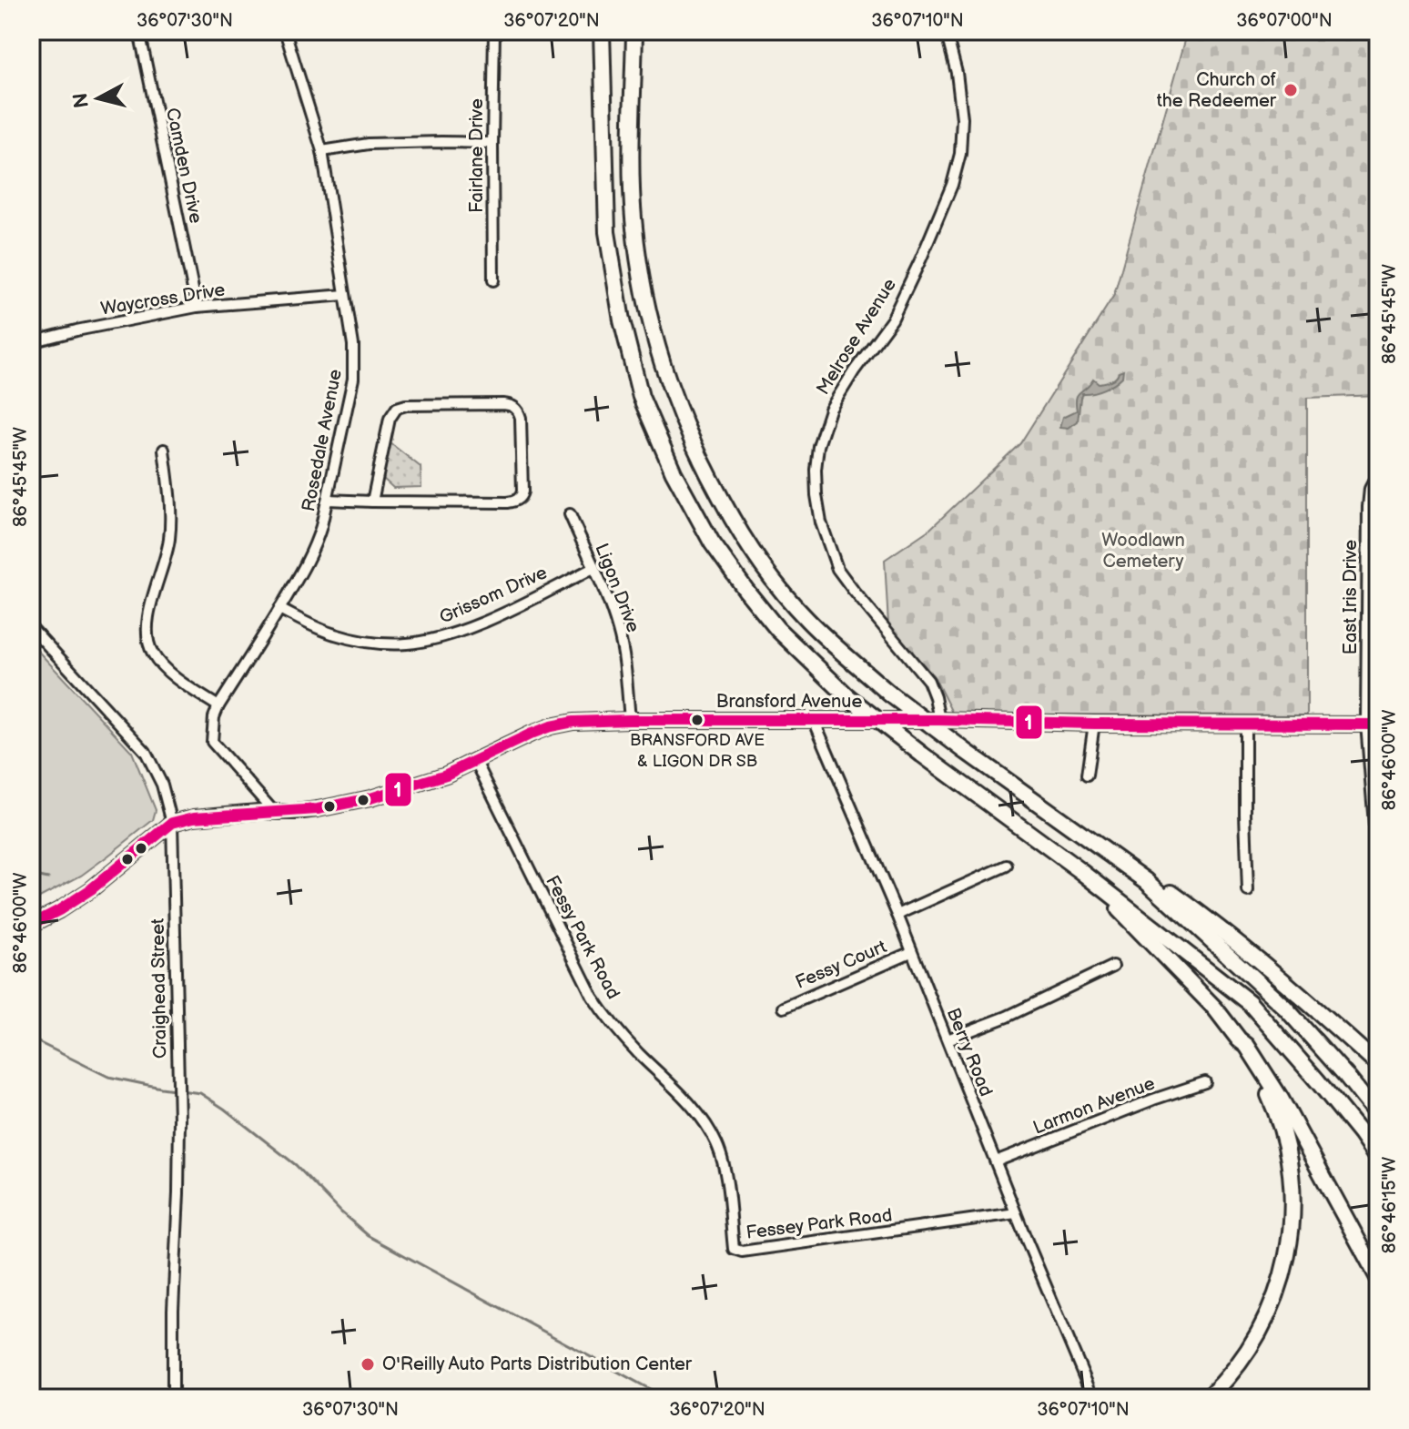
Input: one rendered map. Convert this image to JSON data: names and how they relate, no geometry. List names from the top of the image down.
{
  "streets": {
    "main road": ["Bransford Avenue"],
    "street": [
      "Fairlane Drive",
      "Camden Drive",
      "Waycross Drive",
      "Melrose Avenue",
      "Rosedale Avenue",
      "Ligon Drive",
      "Grissom Drive",
      "East Iris Drive",
      "Fessy Park Road",
      "Fessy Court",
      "Craighead Street",
      "Berry Road",
      "Larmon Avenue",
      "Fessey Park Road"
    ]
  },
  "crossings": [
    ["Camden Drive", "Waycross Drive"],
    ["Waycross Drive", "Rosedale Avenue"],
    ["Melrose Avenue", "Bransford Avenue"],
    ["Rosedale Avenue", "Grissom Drive"],
    ["Rosedale Avenue", "Bransford Avenue"],
    ["Ligon Drive", "Grissom Drive"],
    ["Ligon Drive", "Bransford Avenue"],
    ["East Iris Drive", "Bransford Avenue"],
    ["Bransford Avenue", "Fessy Park Road"],
    ["Bransford Avenue", "Craighead Street"],
    ["Bransford Avenue", "Berry Road"],
    ["Fessy Park Road", "Fessey Park Road"],
    ["Fessy Court", "Berry Road"],
    ["Berry Road", "Larmon Avenue"],
    ["Berry Road", "Fessey Park Road"]
  ],
  "parks": ["Woodlawn Cemetery"],
  "places": ["Church of the Redeemer", "BRANSFORD AVE & LIGON DR SB", "O'Reilly Auto Parts Distribution Center"],
  "lines": ["transit line 1"],
  "north": "left",
  "coordinates": [
    "36°07'30\"N",
    "36°07'20\"N",
    "36°07'10\"N",
    "36°07'00\"N",
    "86°45'45\"W",
    "86°46'00\"W",
    "86°46'15\"W"
  ]
}
